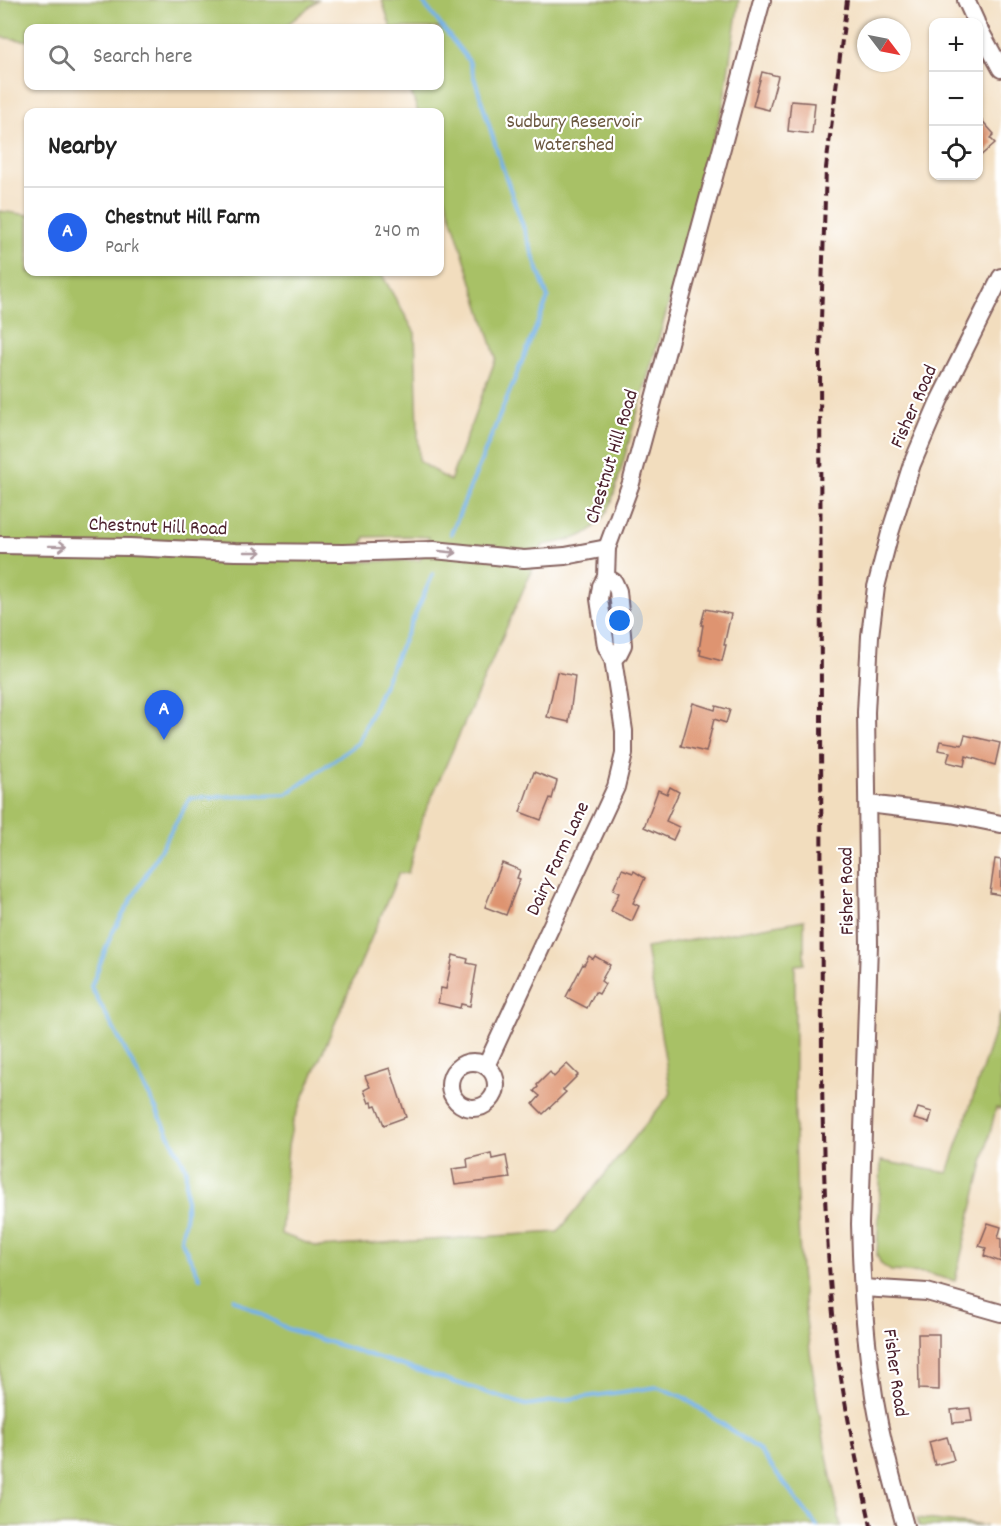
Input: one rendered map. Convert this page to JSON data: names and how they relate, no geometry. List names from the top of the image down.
{
  "streets": {
    "street": ["Fisher Road", "Chestnut Hill Road", "Dairy Farm Lane"]
  },
  "crossings": [
    ["Chestnut Hill Road", "Dairy Farm Lane"]
  ],
  "one_way": ["Chestnut Hill Road"],
  "parks": ["Sudbury Reservoir Watershed"],
  "north": "bottom right",
  "page": {
    "map_buttons": ["+", "−"],
    "search": "Search here",
    "heading": "Nearby",
    "list": [
      {
        "mark": "A",
        "name": "Chestnut Hill Farm",
        "note": "Park",
        "value": "240 m"
      }
    ],
    "pins": "A"
  }
}
